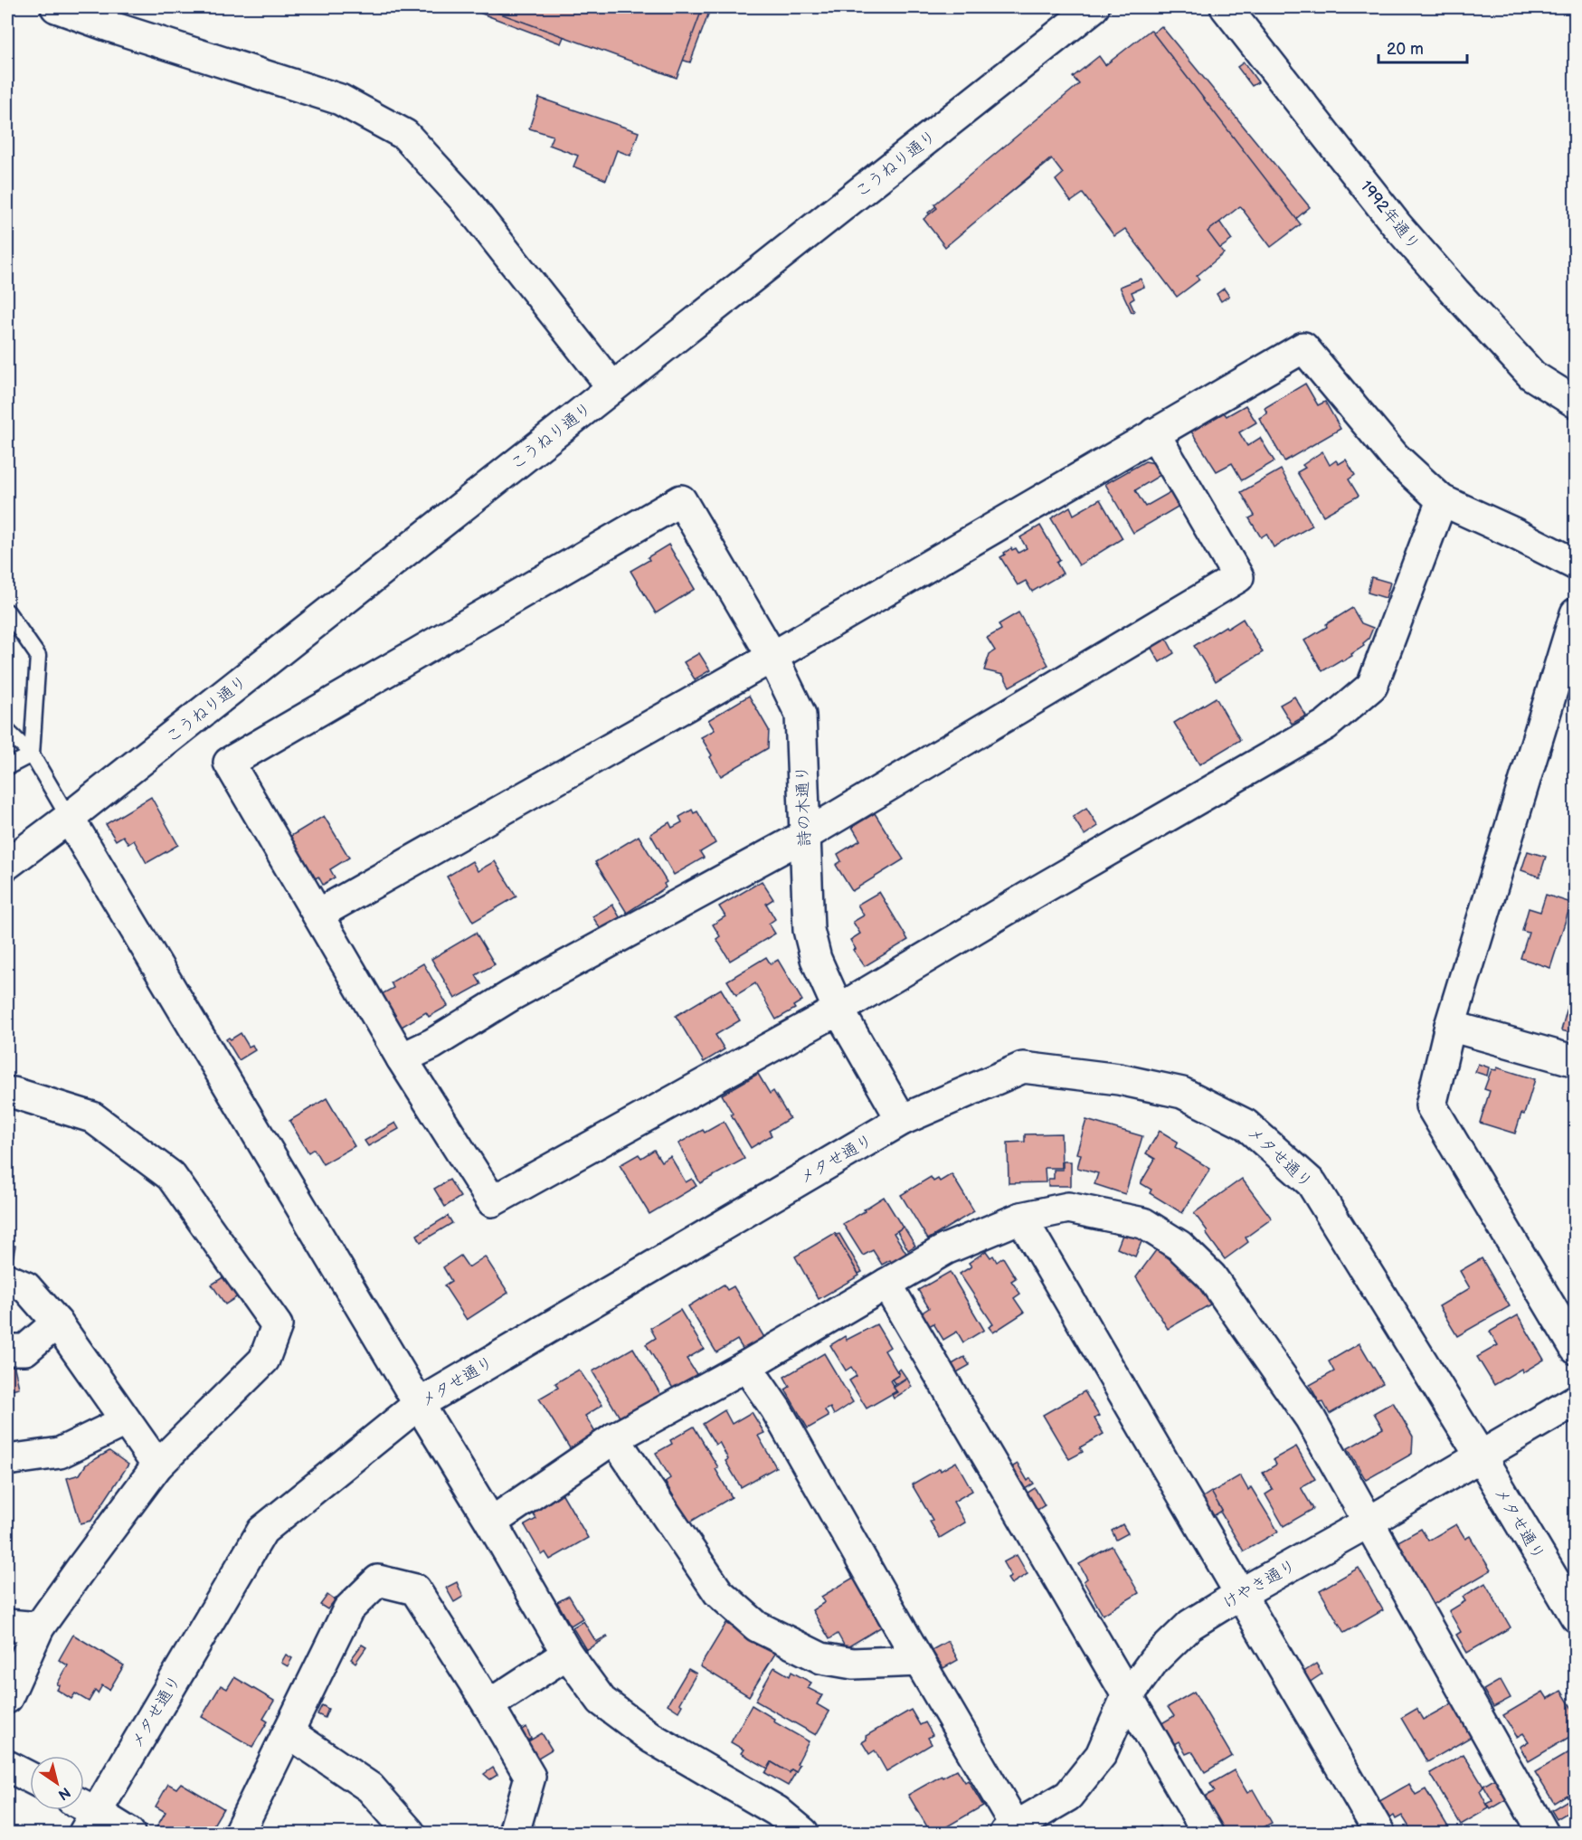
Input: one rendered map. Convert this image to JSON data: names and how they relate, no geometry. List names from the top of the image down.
{
  "streets": {
    "street": [
      "こうねり通り",
      "1992年通り",
      "詩の木通り",
      "メタせ通り",
      "けやき通り"
    ]
  },
  "crossings": [
    ["詩の木通り", "メタせ通り"],
    ["メタせ通り", "けやき通り"]
  ],
  "scale_bar": "20 m",
  "north": "bottom right"
}
